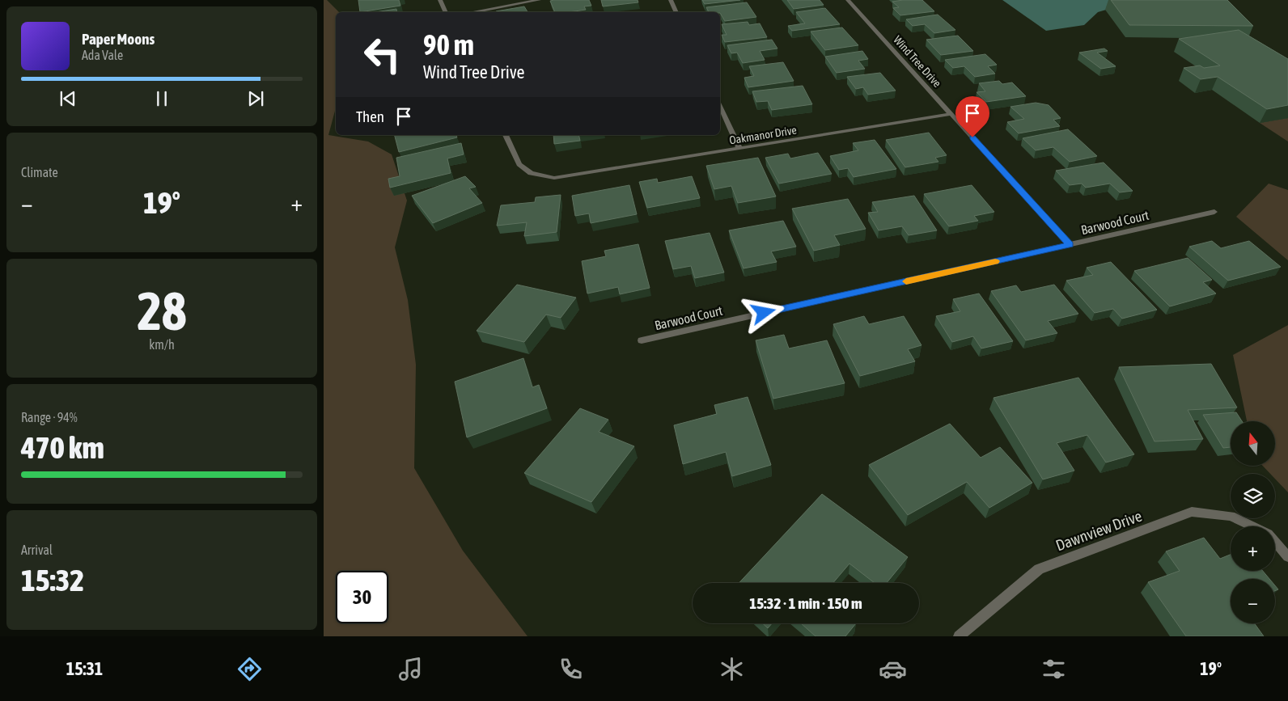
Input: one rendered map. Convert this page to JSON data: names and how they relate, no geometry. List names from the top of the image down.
{
  "streets": {
    "street": [
      "Wind Tree Drive",
      "Oakmanor Drive",
      "Barwood Court",
      "Dawnview Drive"
    ]
  },
  "crossings": [
    ["Wind Tree Drive", "Oakmanor Drive"],
    ["Wind Tree Drive", "Barwood Court"]
  ],
  "north": "top",
  "page": {
    "turn": ["90 m", "Wind Tree Drive"],
    "song": ["Paper Moons", "Ada Vale"],
    "then": "Then",
    "tile": [
      "Climate",
      ["28", "km/h"],
      ["Range · 94%", "470 km"],
      ["Arrival", "15:32"]
    ],
    "heat": ["−", "19°", "+"],
    "map_buttons": ["+", "−"],
    "limit": "30",
    "trip": "15:32 · 1 min · 150 m",
    "tabs": ["15:31", "19°"]
  }
}
